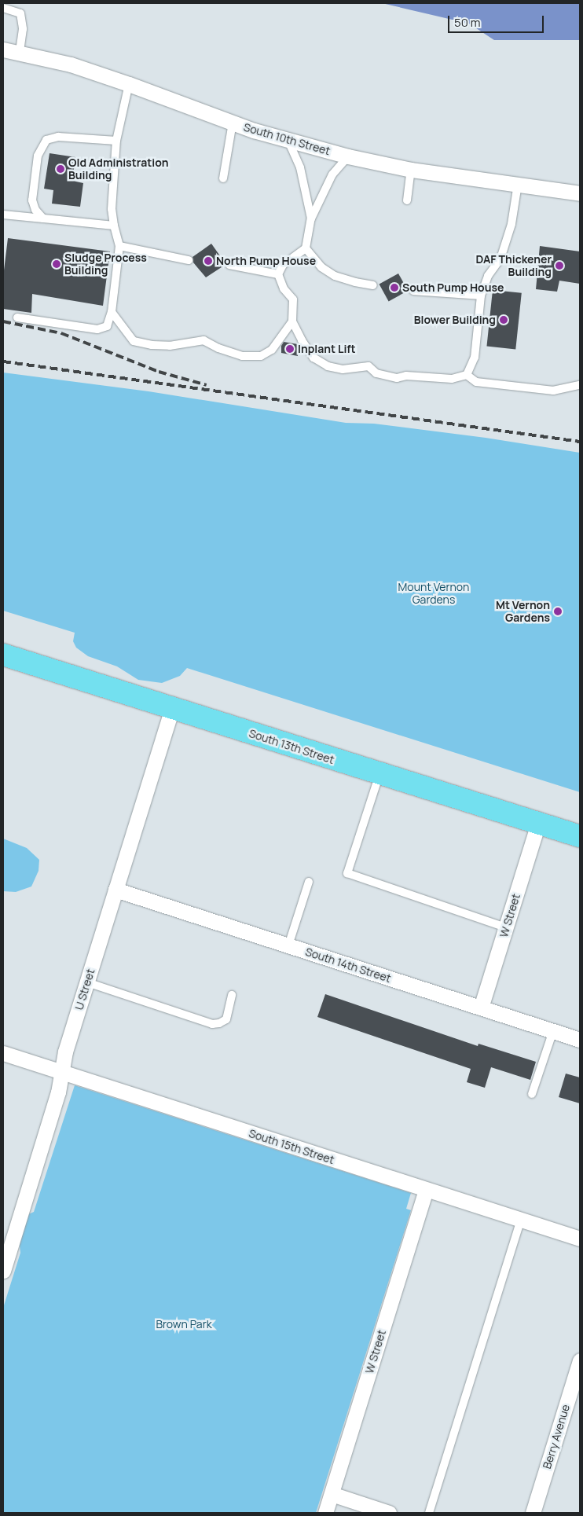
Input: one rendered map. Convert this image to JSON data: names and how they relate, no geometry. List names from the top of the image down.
{
  "streets": {
    "main road": ["South 13th Street"],
    "street": [
      "South 10th Street",
      "W Street",
      "South 14th Street",
      "U Street",
      "South 15th Street",
      "Berry Avenue"
    ]
  },
  "crossings": [
    ["South 13th Street", "W Street"],
    ["South 13th Street", "U Street"],
    ["W Street", "South 14th Street"],
    ["W Street", "South 15th Street"],
    ["South 14th Street", "U Street"],
    ["U Street", "South 15th Street"]
  ],
  "parks": ["Mount Vernon Gardens", "Brown Park"],
  "places": [
    "Old Administration Building",
    "North Pump House",
    "Sludge Process Building",
    "DAF Thickener Building",
    "South Pump House",
    "Blower Building",
    "Inplant Lift",
    "Mt Vernon Gardens"
  ],
  "scale_bar": "50 m"
}
